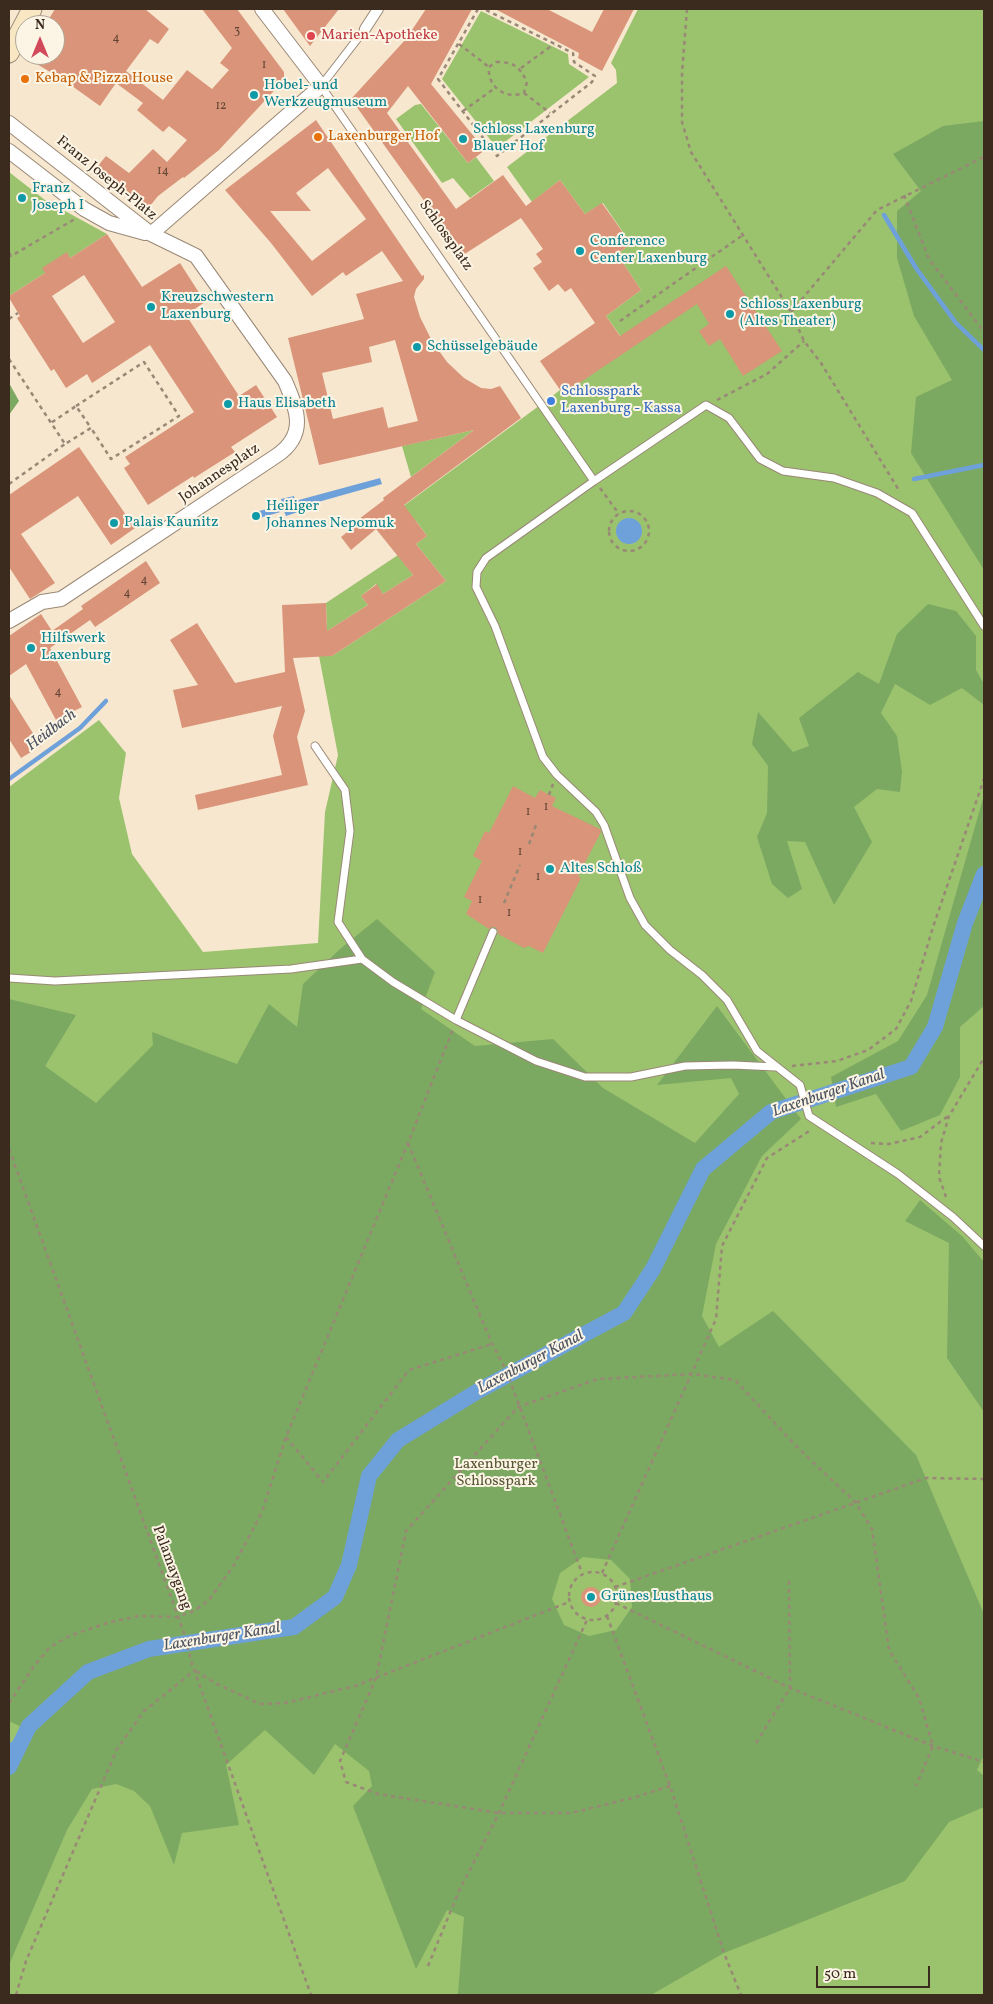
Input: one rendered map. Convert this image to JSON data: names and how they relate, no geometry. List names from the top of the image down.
{
  "streets": {
    "street": ["Franz Joseph-Platz", "Johannesplatz"],
    "lane": ["Schlossplatz"],
    "path": ["Palamaygang"]
  },
  "crossings": [
    ["Franz Joseph-Platz", "Johannesplatz"]
  ],
  "water": ["Heidbach", "Laxenburger Kanal"],
  "parks": ["Laxenburger Schlosspark"],
  "places": [
    "Marien-Apotheke",
    "Kebap & Pizza House",
    "Hobel- und Werkzeugmuseum",
    "Laxenburger Hof",
    "Schloss Laxenburg Blauer Hof",
    "Franz Joseph I",
    "Conference Center Laxenburg",
    "Kreuzschwestern Laxenburg",
    "Schloss Laxenburg (Altes Theater)",
    "Schüsselgebäude",
    "Schlosspark Laxenburg - Kassa",
    "Haus Elisabeth",
    "Heiliger Johannes Nepomuk",
    "Palais Kaunitz",
    "Hilfswerk Laxenburg",
    "Altes Schloß",
    "Grünes Lusthaus"
  ],
  "house_numbers": [
    "3",
    "4",
    "1",
    "12",
    "14",
    "4",
    "4",
    "4",
    "1",
    "1",
    "1",
    "1",
    "1",
    "1"
  ],
  "scale_bar": "50 m",
  "north": "top"
}
